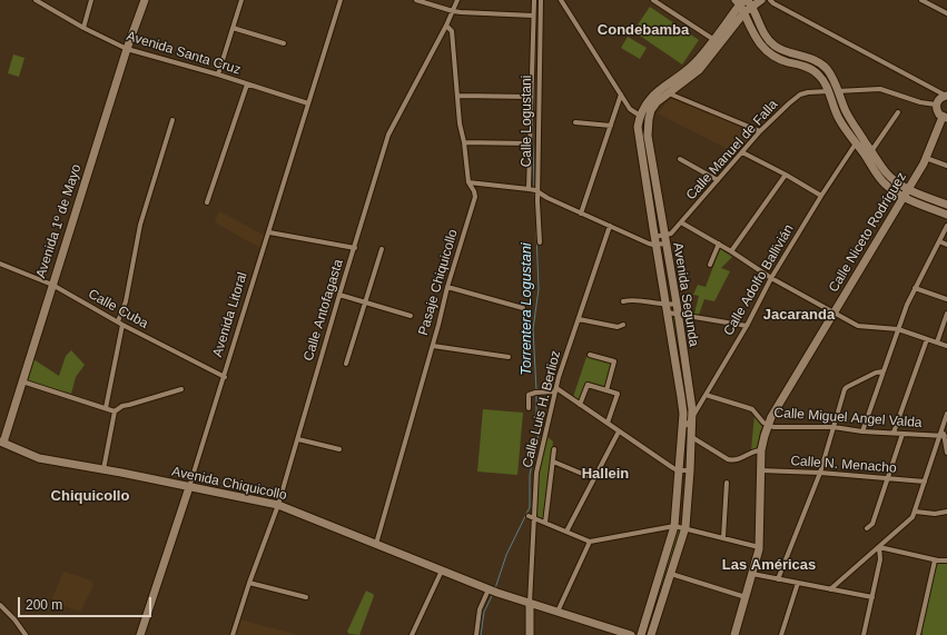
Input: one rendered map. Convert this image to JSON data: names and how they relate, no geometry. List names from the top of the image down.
{
  "streets": {
    "main road": [
      "Avenida 1º de Mayo",
      "Calle Niceto Rodríguez",
      "Avenida Segunda",
      "Avenida Litoral",
      "Avenida Chiquicollo"
    ],
    "street": [
      "Avenida Santa Cruz",
      "Calle Logustani",
      "Calle Manuel de Falla",
      "Calle Adolfo Ballivián",
      "Pasaje Chiquicollo",
      "Calle Cuba",
      "Calle Antofagasta",
      "Calle Luis H. Berlioz",
      "Calle Miguel Angel Valda",
      "Calle N. Menacho"
    ]
  },
  "crossings": [
    ["Avenida Santa Cruz", "Avenida 1º de Mayo"],
    ["Avenida Santa Cruz", "Avenida Litoral"],
    ["Calle Manuel de Falla", "Calle Niceto Rodríguez"],
    ["Calle Manuel de Falla", "Avenida Segunda"],
    ["Avenida 1º de Mayo", "Calle Cuba"],
    ["Avenida 1º de Mayo", "Avenida Chiquicollo"],
    ["Calle Niceto Rodríguez", "Calle Miguel Angel Valda"],
    ["Calle Niceto Rodríguez", "Calle N. Menacho"],
    ["Calle Adolfo Ballivián", "Avenida Segunda"],
    ["Calle Adolfo Ballivián", "Calle Miguel Angel Valda"],
    ["Pasaje Chiquicollo", "Calle Antofagasta"],
    ["Pasaje Chiquicollo", "Avenida Chiquicollo"],
    ["Calle Cuba", "Avenida Litoral"],
    ["Calle Antofagasta", "Avenida Chiquicollo"],
    ["Avenida Litoral", "Avenida Chiquicollo"],
    ["Calle Luis H. Berlioz", "Avenida Chiquicollo"]
  ],
  "districts": [
    "Condebamba",
    "Jacaranda",
    "Hallein",
    "Chiquicollo",
    "Las Américas"
  ],
  "water": ["Torrentera Logustani"],
  "scale_bar": "200 m"
}
